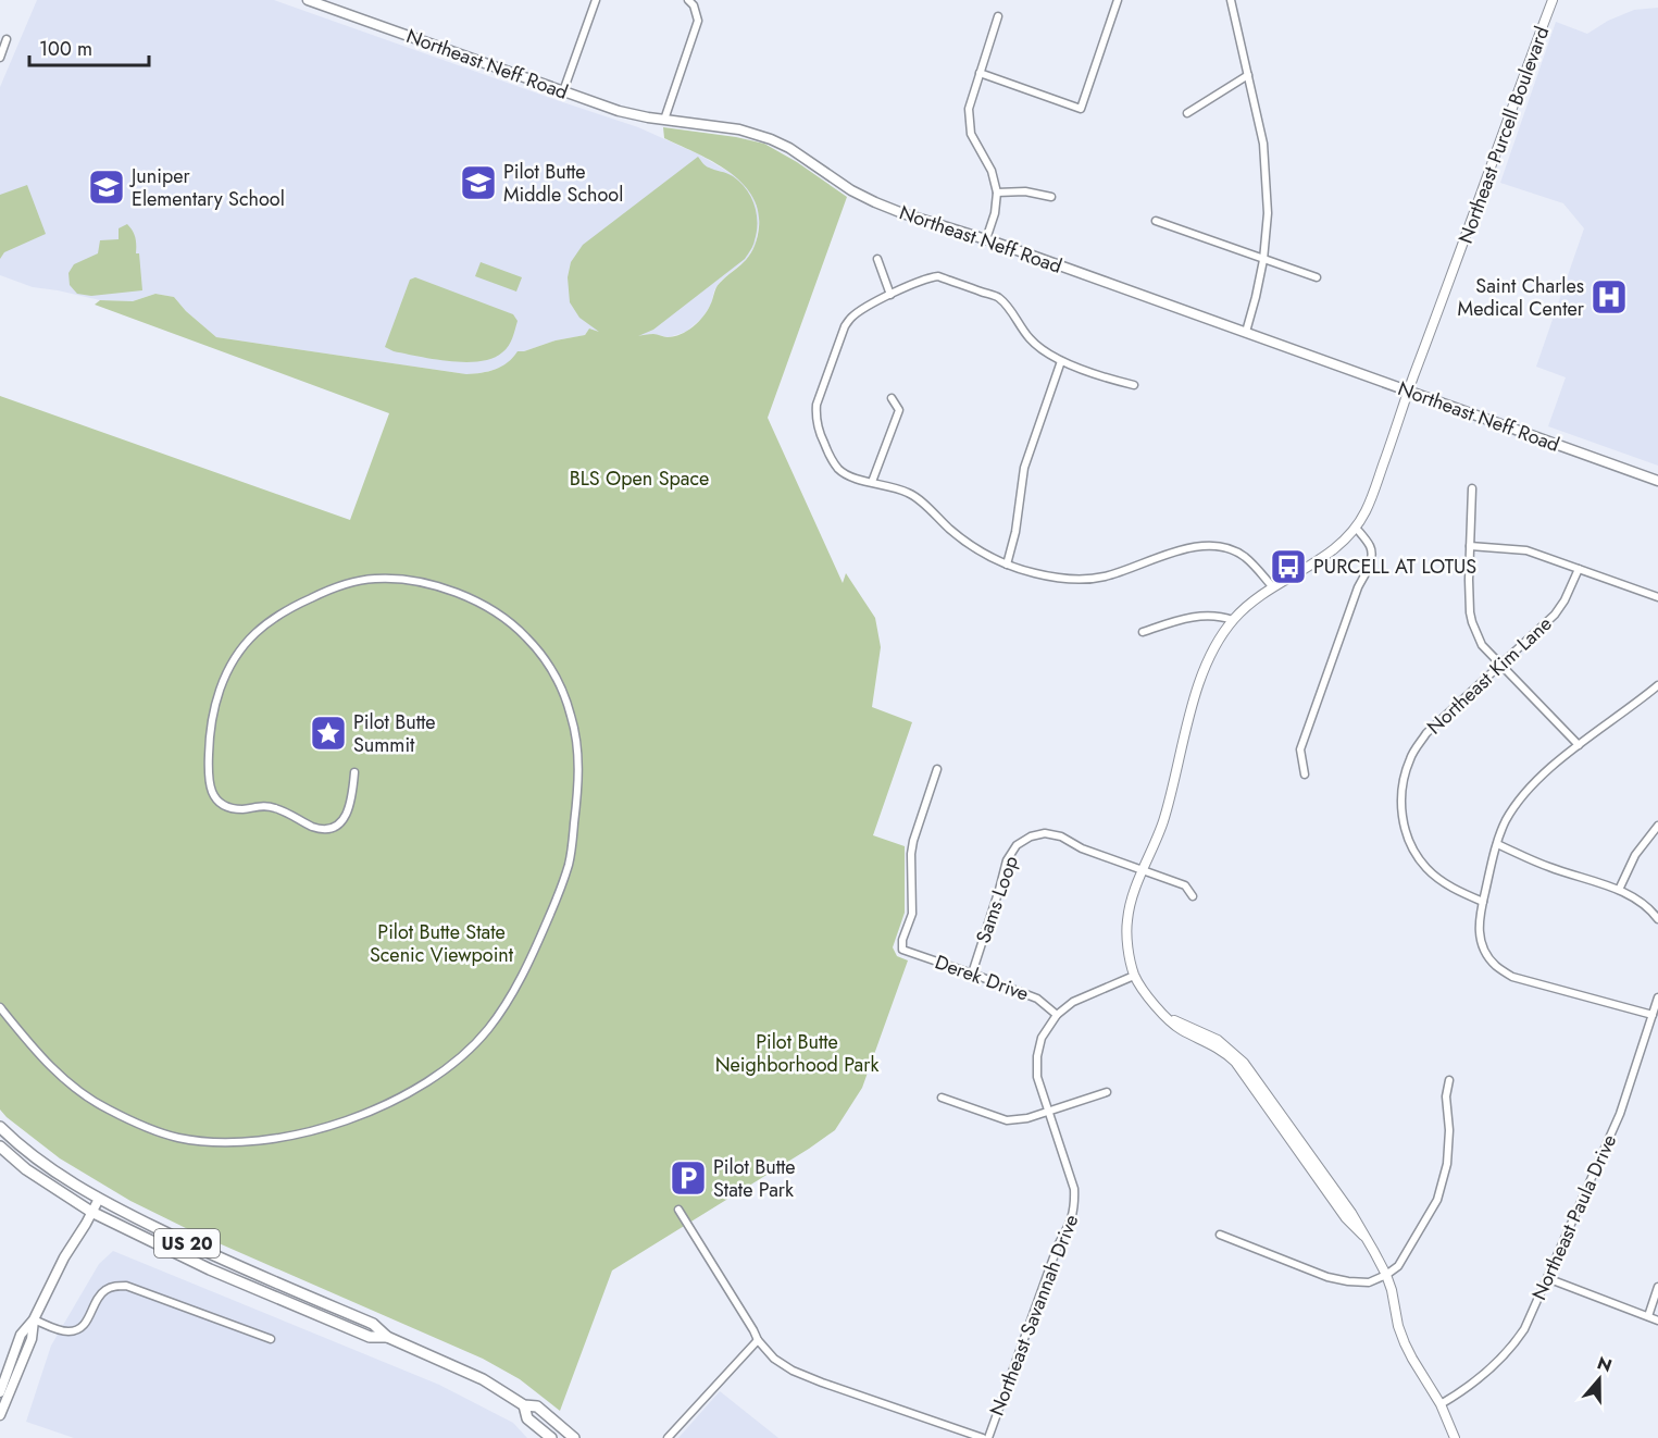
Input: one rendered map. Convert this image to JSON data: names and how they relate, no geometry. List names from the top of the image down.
{
  "streets": {
    "main road": ["Northeast Neff Road", "US 20"],
    "street": [
      "Northeast Purcell Boulevard",
      "Northeast Kim Lane",
      "Sams Loop",
      "Derek Drive",
      "Northeast Paula Drive",
      "Northeast Savannah Drive"
    ]
  },
  "crossings": [
    ["Northeast Neff Road", "Northeast Purcell Boulevard"],
    ["Northeast Purcell Boulevard", "Sams Loop"],
    ["Northeast Purcell Boulevard", "Northeast Paula Drive"],
    ["Northeast Purcell Boulevard", "Northeast Savannah Drive"],
    ["Sams Loop", "Derek Drive"],
    ["Derek Drive", "Northeast Savannah Drive"]
  ],
  "parks": ["BLS Open Space", "Pilot Butte State Scenic Viewpoint", "Pilot Butte Neighborhood Park"],
  "places": {
    "school or university": ["Pilot Butte Middle School", "Juniper Elementary School"],
    "hospital": ["Saint Charles Medical Center"],
    "bus stop": ["PURCELL AT LOTUS"],
    "place": ["Pilot Butte Summit"],
    "parking": ["Pilot Butte State Park"]
  },
  "scale_bar": "100 m",
  "north": "top"
}
